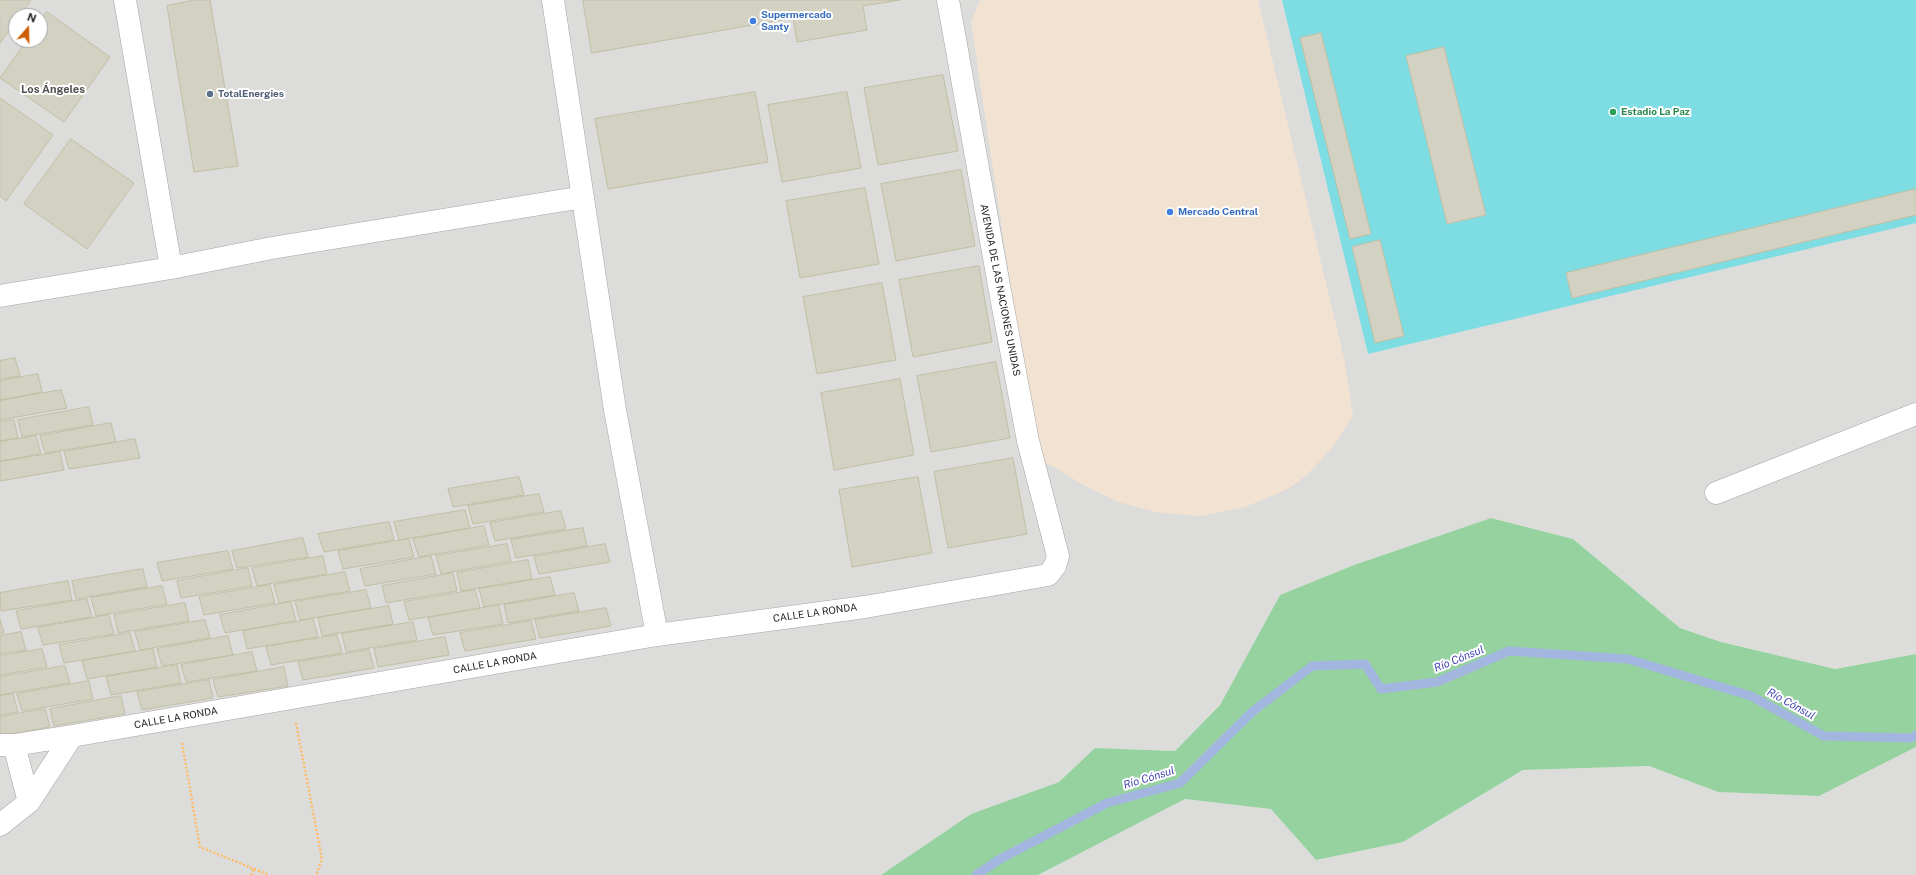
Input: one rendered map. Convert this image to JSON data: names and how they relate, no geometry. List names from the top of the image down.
{
  "streets": {
    "street": ["AVENIDA DE LAS NACIONES UNIDAS", "CALLE LA RONDA"]
  },
  "crossings": [
    ["AVENIDA DE LAS NACIONES UNIDAS", "CALLE LA RONDA"]
  ],
  "districts": ["Los Ángeles"],
  "water": ["Río Cónsul"],
  "places": [
    "Supermercado Santy",
    "TotalEnergies",
    "Estadio La Paz",
    "Mercado Central"
  ],
  "north": "top"
}
